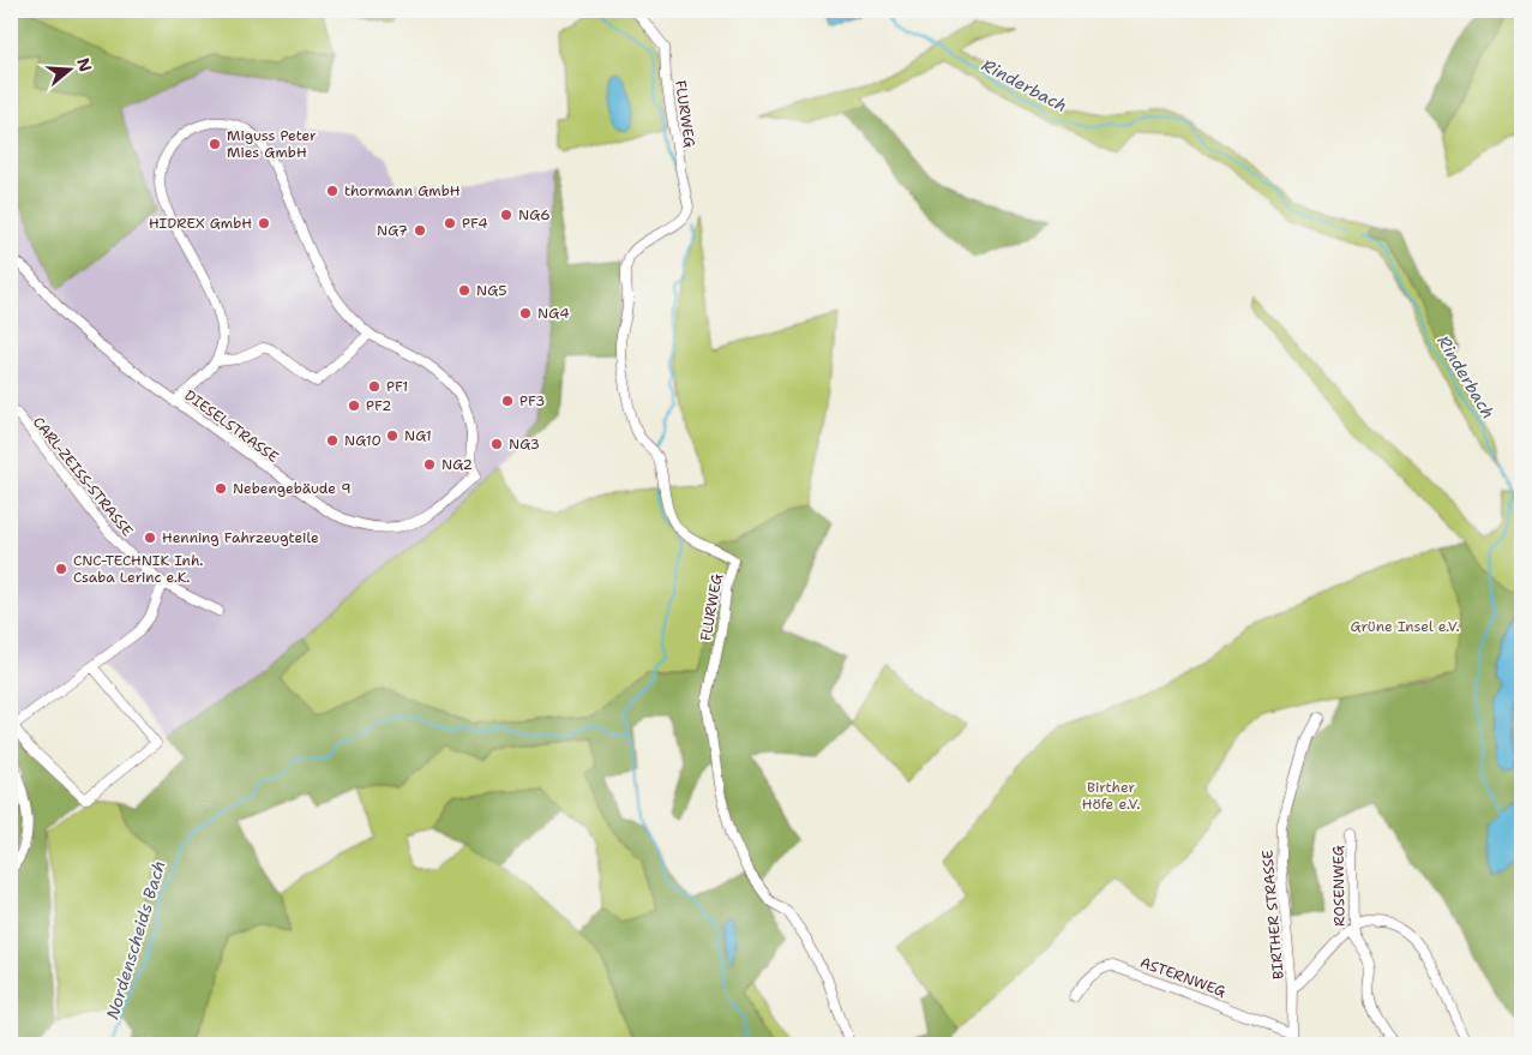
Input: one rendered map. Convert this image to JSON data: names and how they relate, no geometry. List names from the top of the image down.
{
  "streets": {
    "street": [
      "FLURWEG",
      "DIESELSTRASSE",
      "CARL-ZEISS-STRASSE",
      "ROSENWEG",
      "BIRTHER STRASSE",
      "ASTERNWEG"
    ]
  },
  "crossings": [
    ["BIRTHER STRASSE", "ASTERNWEG"]
  ],
  "water": ["Rinderbach", "Nordenscheids Bach"],
  "parks": ["Grüne Insel e.V.", "Birther Höfe e.V."],
  "places": [
    "Miguss Peter Mies GmbH",
    "thormann GmbH",
    "NG6",
    "HIDREX GmbH",
    "PF4",
    "NG7",
    "NG5",
    "NG4",
    "PF1",
    "PF3",
    "PF2",
    "NG1",
    "NG10",
    "NG3",
    "NG2",
    "Nebengebäude 9",
    "Henning Fahrzeugteile",
    "CNC-TECHNIK Inh. Csaba Lerinc e.K."
  ],
  "north": "right"
}
